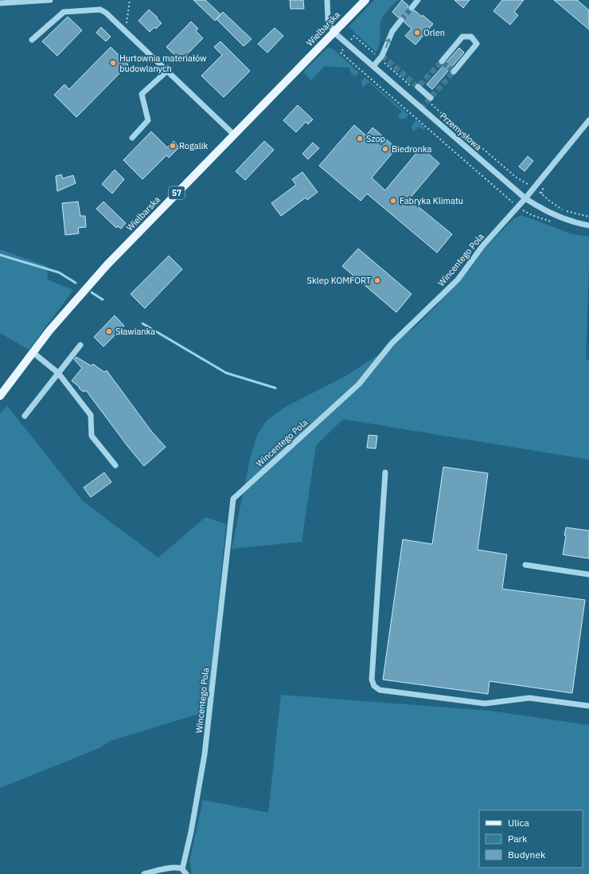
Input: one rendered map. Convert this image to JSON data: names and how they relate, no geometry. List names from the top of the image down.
{
  "streets": {
    "main road": ["Wielbarska", "57"],
    "street": ["Przemysłowa", "Wincentego Pola"]
  },
  "crossings": [
    ["Wielbarska", "Przemysłowa"],
    ["Przemysłowa", "Wincentego Pola"]
  ],
  "places": [
    "Orlen",
    "Hurtownia materiałów budowlanych",
    "Szop",
    "Rogalik",
    "Biedronka",
    "Fabryka Klimatu",
    "Sklep KOMFORT",
    "Sławianka"
  ],
  "legend": ["Ulica", "Park", "Budynek"]
}
